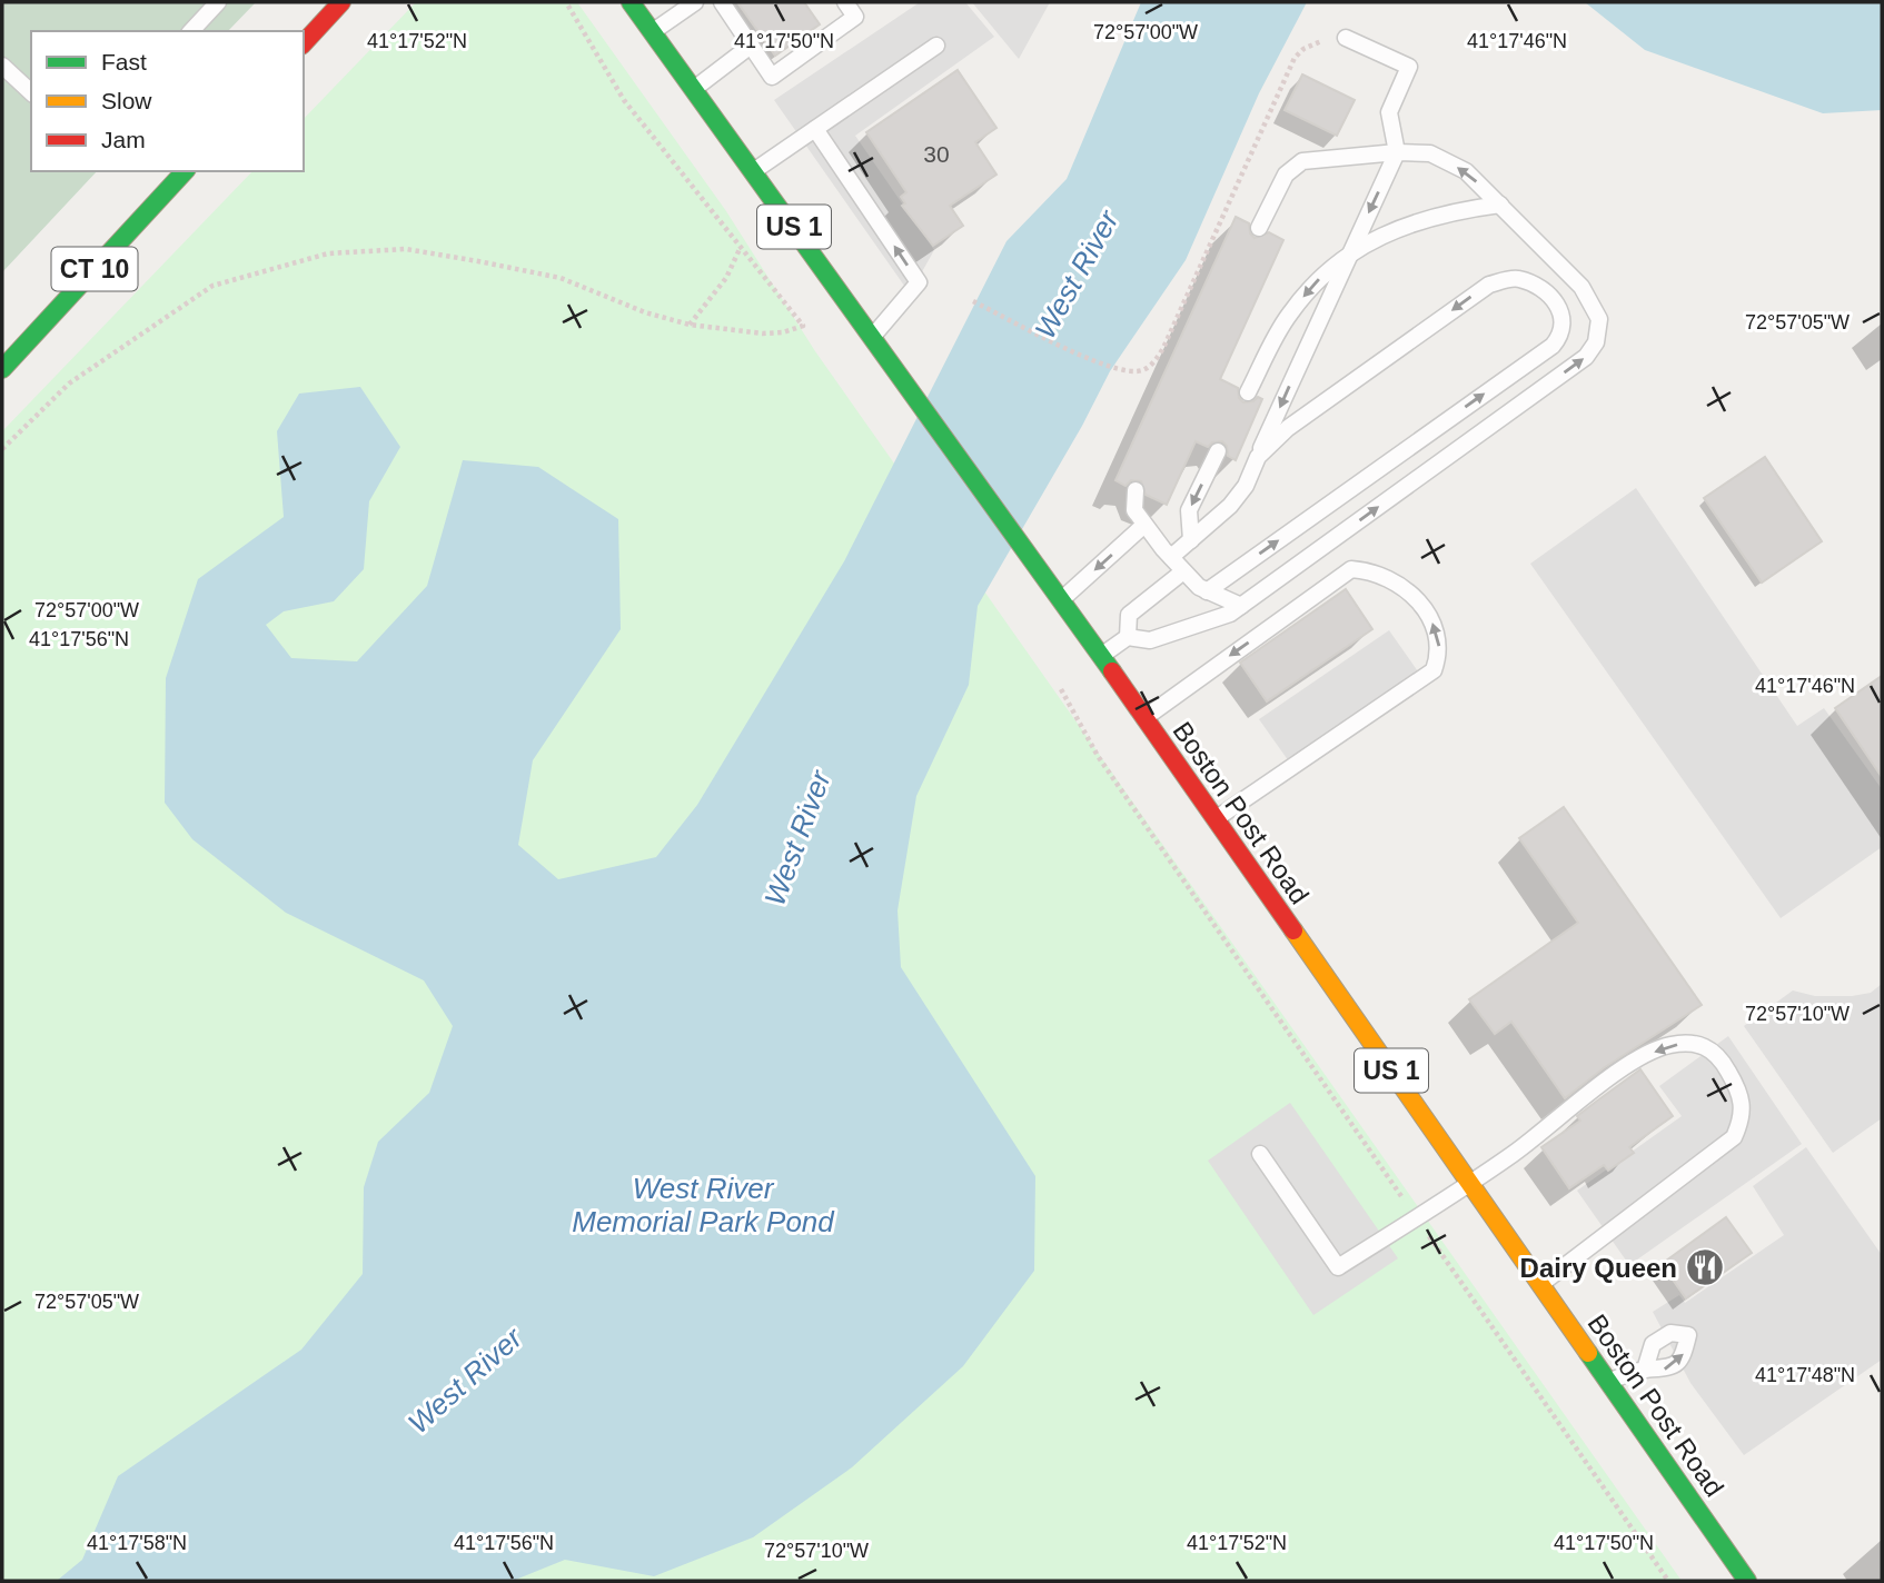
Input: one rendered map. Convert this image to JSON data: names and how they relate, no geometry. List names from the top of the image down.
{
  "streets": {
    "main road": ["US 1", "CT 10", "Boston Post Road"]
  },
  "water": ["West River", "West River Memorial Park Pond"],
  "places": {
    "restaurant": ["Dairy Queen"]
  },
  "house_numbers": ["30"],
  "legend": ["Fast", "Slow", "Jam"],
  "coordinates": [
    "72°57'00\"W",
    "41°17'52\"N",
    "41°17'50\"N",
    "41°17'46\"N",
    "72°57'05\"W",
    "41°17'56\"N",
    "72°57'10\"W",
    "41°17'48\"N",
    "41°17'58\"N"
  ]
}
